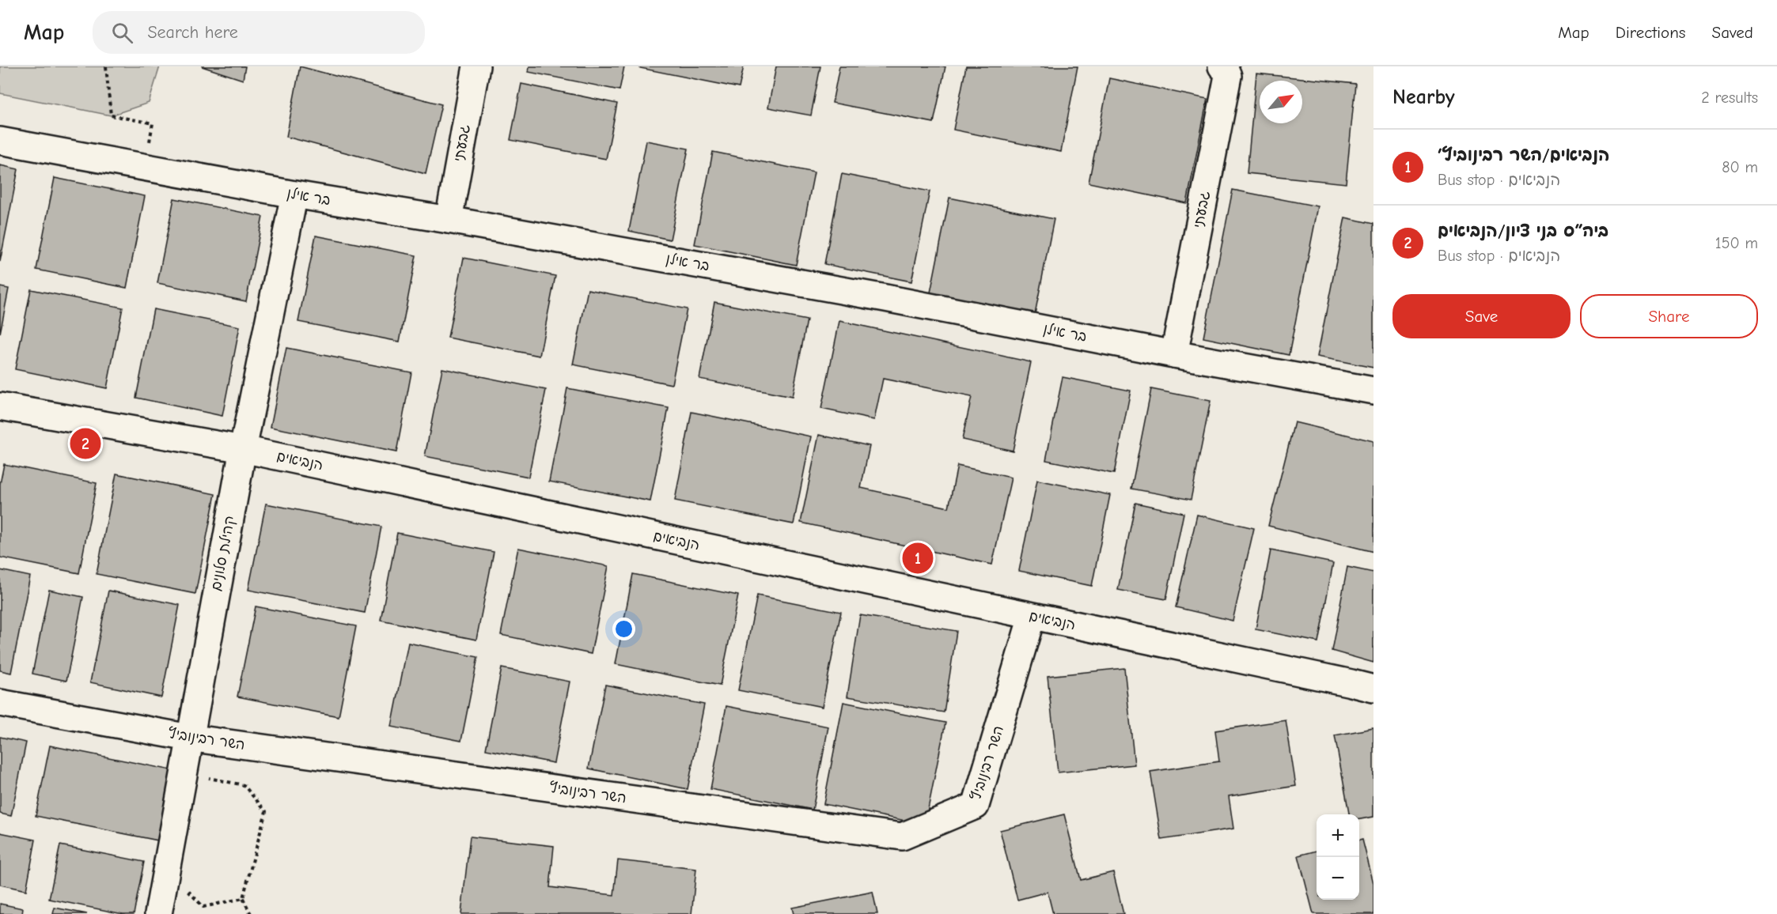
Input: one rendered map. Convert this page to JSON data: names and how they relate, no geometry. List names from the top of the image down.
{
  "streets": {
    "street": [
      "גבעתי",
      "בר אילן",
      "הנביאים",
      "קהילת סלונים",
      "השר רבינוביץ"
    ]
  },
  "crossings": [
    ["גבעתי", "בר אילן"],
    ["בר אילן", "קהילת סלונים"],
    ["הנביאים", "קהילת סלונים"],
    ["הנביאים", "השר רבינוביץ"],
    ["קהילת סלונים", "השר רבינוביץ"]
  ],
  "north": "top right",
  "page": {
    "header": "Map",
    "search": "Search here",
    "nav": ["Map", "Directions", "Saved"],
    "heading": ["Nearby", "2 results"],
    "list": [
      {
        "mark": "1",
        "name": "הנביאים/השר רבינוביץ׳",
        "note": "Bus stop · הנביאים",
        "value": "80 m"
      },
      {
        "mark": "2",
        "name": "ביה״ס בני ציון/הנביאים",
        "note": "Bus stop · הנביאים",
        "value": "150 m"
      }
    ],
    "buttons": ["Save", "Share"],
    "pins": ["2", "1"],
    "map_buttons": ["+", "−"]
  }
}
